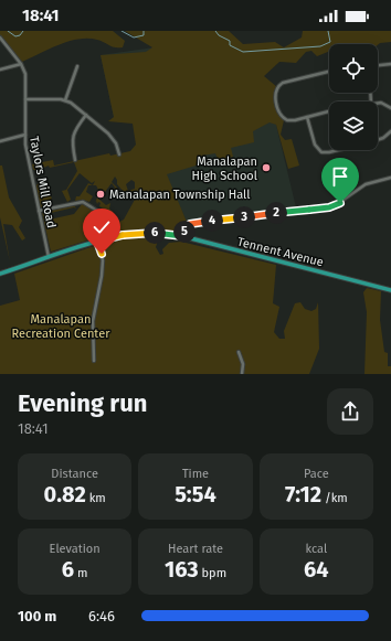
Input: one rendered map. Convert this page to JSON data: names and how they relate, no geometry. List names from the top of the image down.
{
  "streets": {
    "main road": ["Tennent Avenue"],
    "street": ["Taylors Mill Road"]
  },
  "crossings": [
    ["Taylors Mill Road", "Tennent Avenue"]
  ],
  "parks": ["Manalapan Recreation Center"],
  "places": ["Manalapan High School", "Manalapan Township Hall"],
  "page": {
    "status": "18:41",
    "pins": [
      "2",
      "3",
      "4",
      "5",
      "6"
    ],
    "heading": ["Evening run", "18:41"],
    "stats": [
      ["Distance", "0.82 km"],
      ["Time", "5:54"],
      ["Pace", "7:12 /km"],
      ["Elevation", "6 m"],
      ["Heart rate", "163 bpm"],
      ["kcal", "64"]
    ],
    "list": [
      {
        "name": "100 m",
        "note": "6:46"
      }
    ]
  }
}
